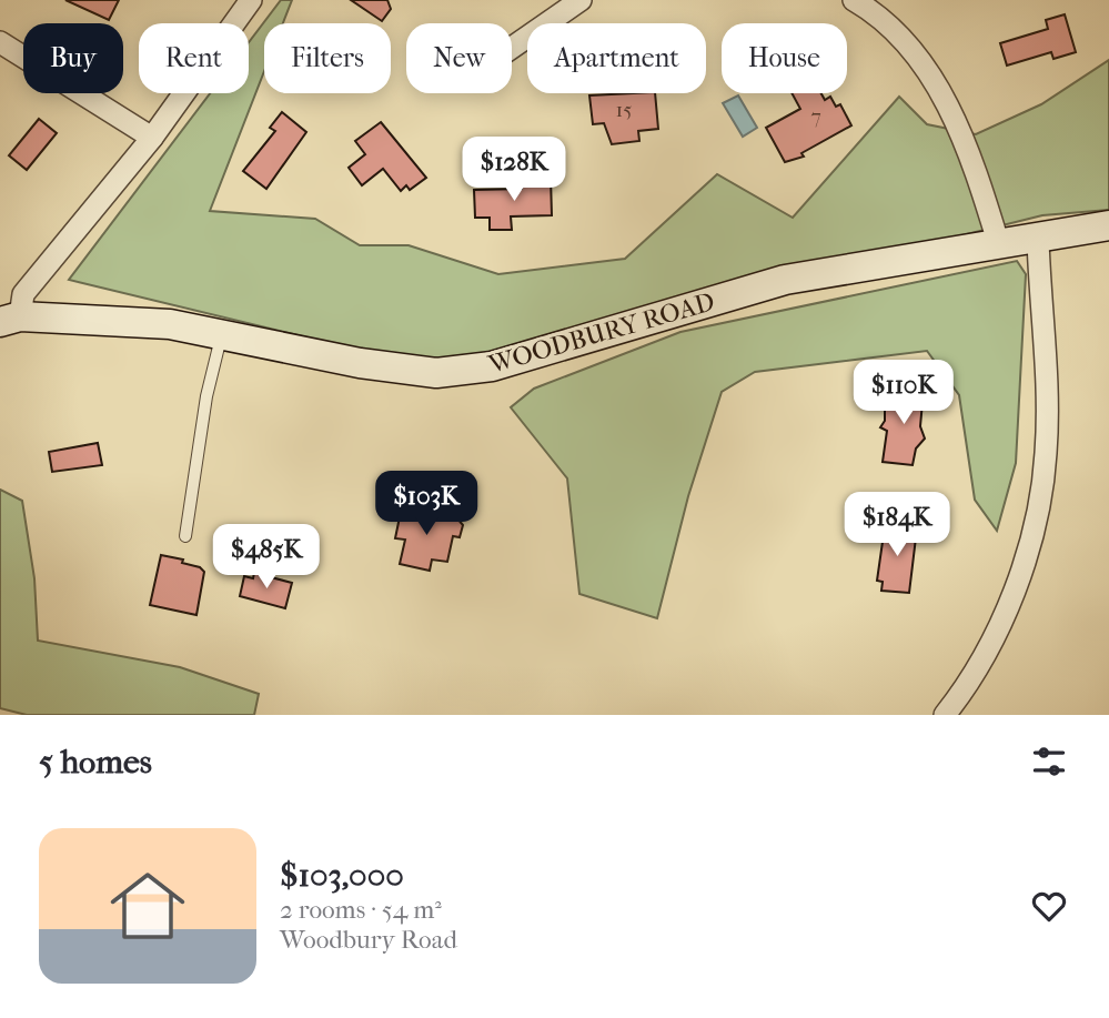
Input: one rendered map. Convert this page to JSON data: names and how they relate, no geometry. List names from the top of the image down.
{
  "streets": {
    "main road": ["WOODBURY ROAD"]
  },
  "house_numbers": ["15", "7"],
  "page": {
    "chip": [
      "Buy",
      "Rent",
      "Filters",
      "New",
      "Apartment",
      "House"
    ],
    "price": [
      "$128K",
      "$110K",
      "$103K",
      "$184K",
      "$485K"
    ],
    "heading": "5 homes",
    "list": [
      {
        "name": "$103,000",
        "note": "2 rooms · 54 m² · Woodbury Road"
      }
    ]
  }
}
